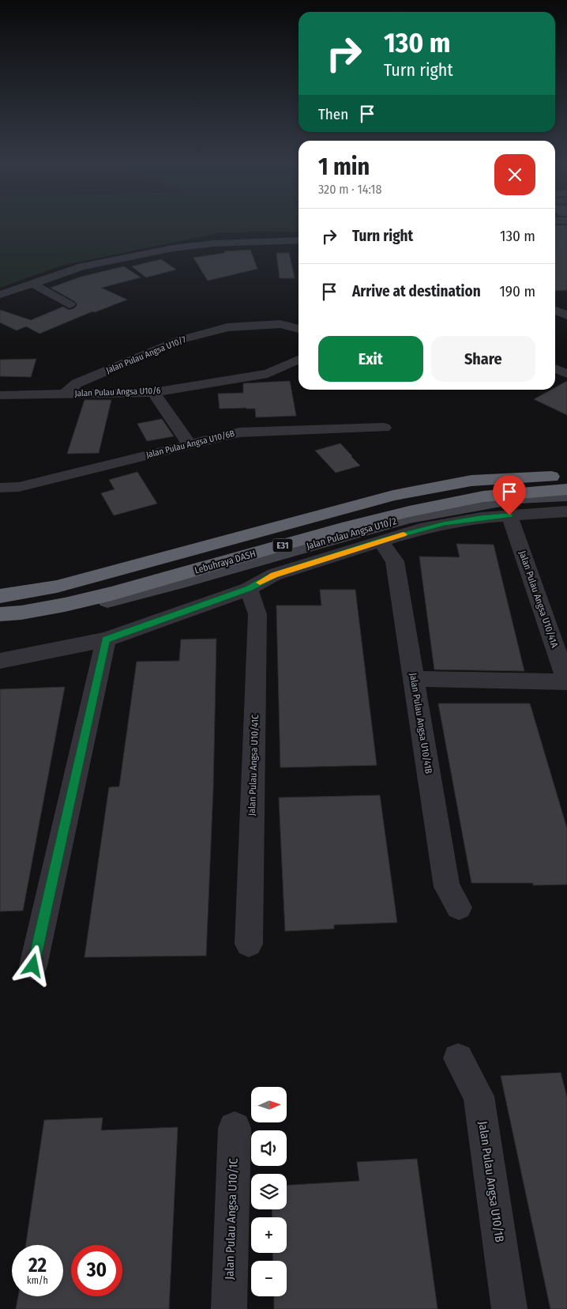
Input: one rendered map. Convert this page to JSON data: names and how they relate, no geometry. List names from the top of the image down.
{
  "streets": {
    "highway": ["E31", "Lebuhraya DASH"],
    "street": [
      "Jalan Pulau Angsa U10/7",
      "Jalan Pulau Angsa U10/6",
      "Jalan Pulau Angsa U10/6B",
      "Jalan Pulau Angsa U10/2",
      "Jalan Pulau Angsa U10/41A",
      "Jalan Pulau Angsa U10/41B",
      "Jalan Pulau Angsa U10/41C",
      "Jalan Pulau Angsa U10/1B",
      "Jalan Pulau Angsa U10/1C"
    ]
  },
  "crossings": [
    ["Jalan Pulau Angsa U10/7", "Jalan Pulau Angsa U10/6"]
  ],
  "north": "right",
  "page": {
    "turn": ["130 m", "Turn right"],
    "then": "Then",
    "heading": ["1 min", "320 m · 14:18"],
    "list": [
      {
        "name": "Turn right",
        "value": "130 m"
      },
      {
        "name": "Arrive at destination",
        "value": "190 m"
      }
    ],
    "buttons": ["Exit", "Share"],
    "map_buttons": ["+", "−"],
    "speed": "22 km/h",
    "limit": "30"
  }
}
